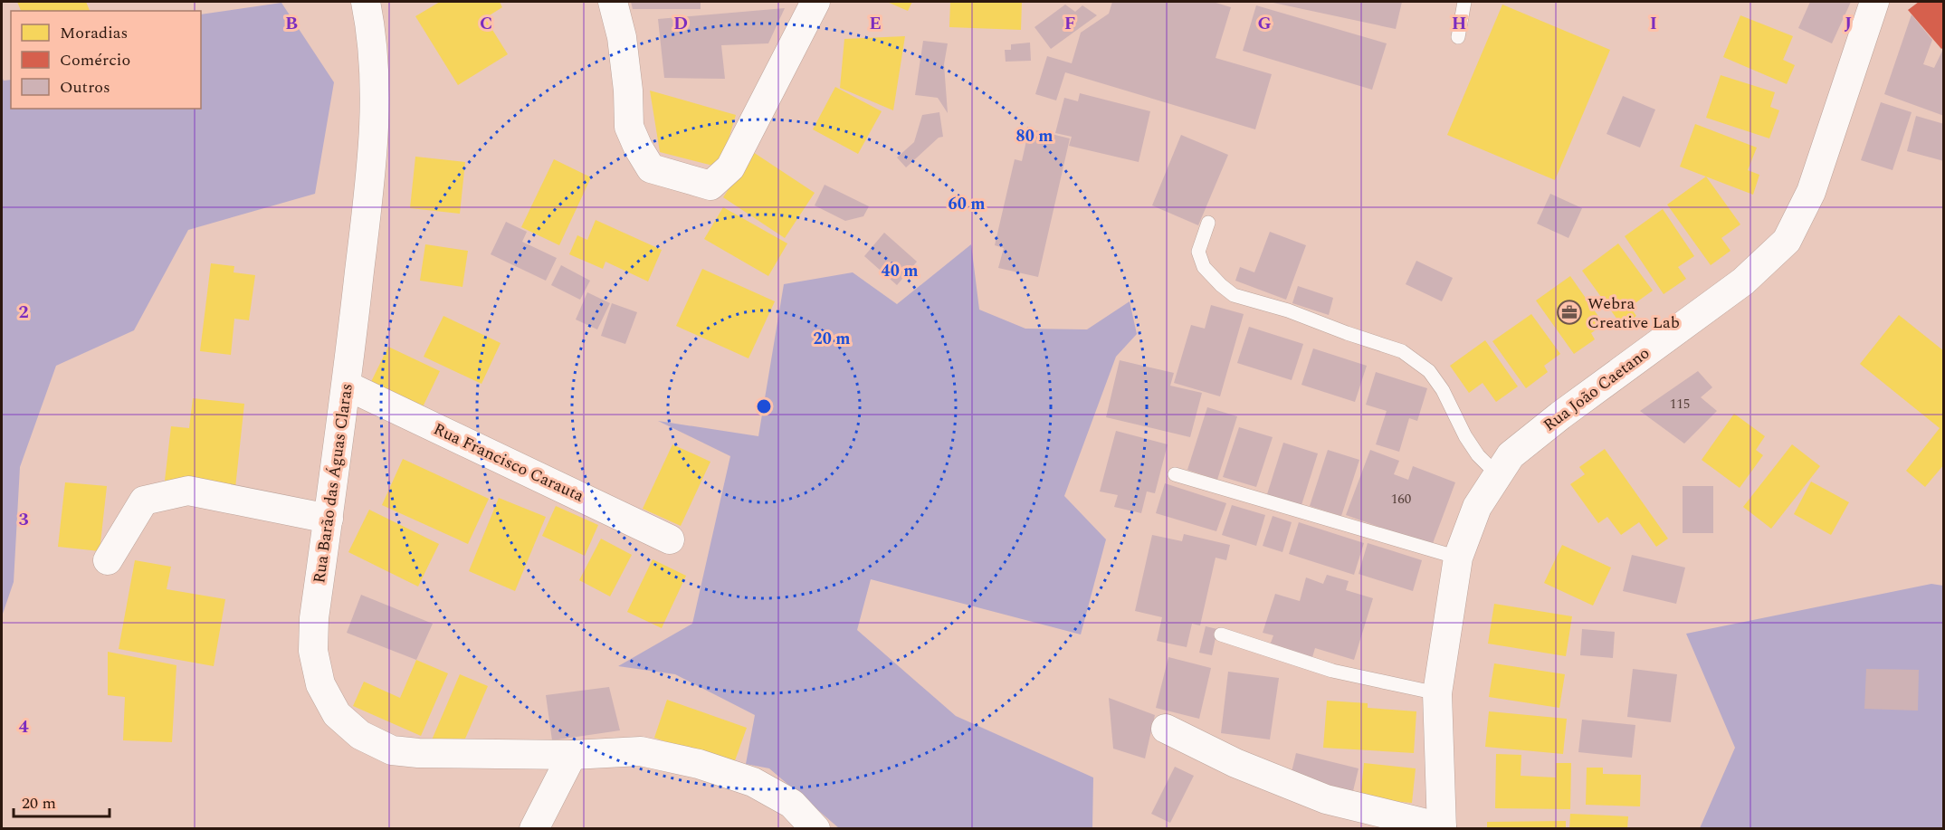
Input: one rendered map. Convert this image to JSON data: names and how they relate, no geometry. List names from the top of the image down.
{
  "streets": {
    "street": ["Rua João Caetano", "Rua Francisco Carauta", "Rua Barão das Águas Claras"]
  },
  "crossings": [
    ["Rua Francisco Carauta", "Rua Barão das Águas Claras"]
  ],
  "places": {
    "office": ["Webra Creative Lab"]
  },
  "house_numbers": ["115", "160"],
  "legend": ["Moradias", "Comércio", "Outros"],
  "scale_bar": "20 m",
  "grid": {
    "columns": [
      "B",
      "C",
      "D",
      "E",
      "F",
      "G",
      "H",
      "I",
      "J"
    ],
    "rows": ["2", "3", "4"]
  },
  "rings": [
    "80 m",
    "60 m",
    "40 m",
    "20 m"
  ]
}
